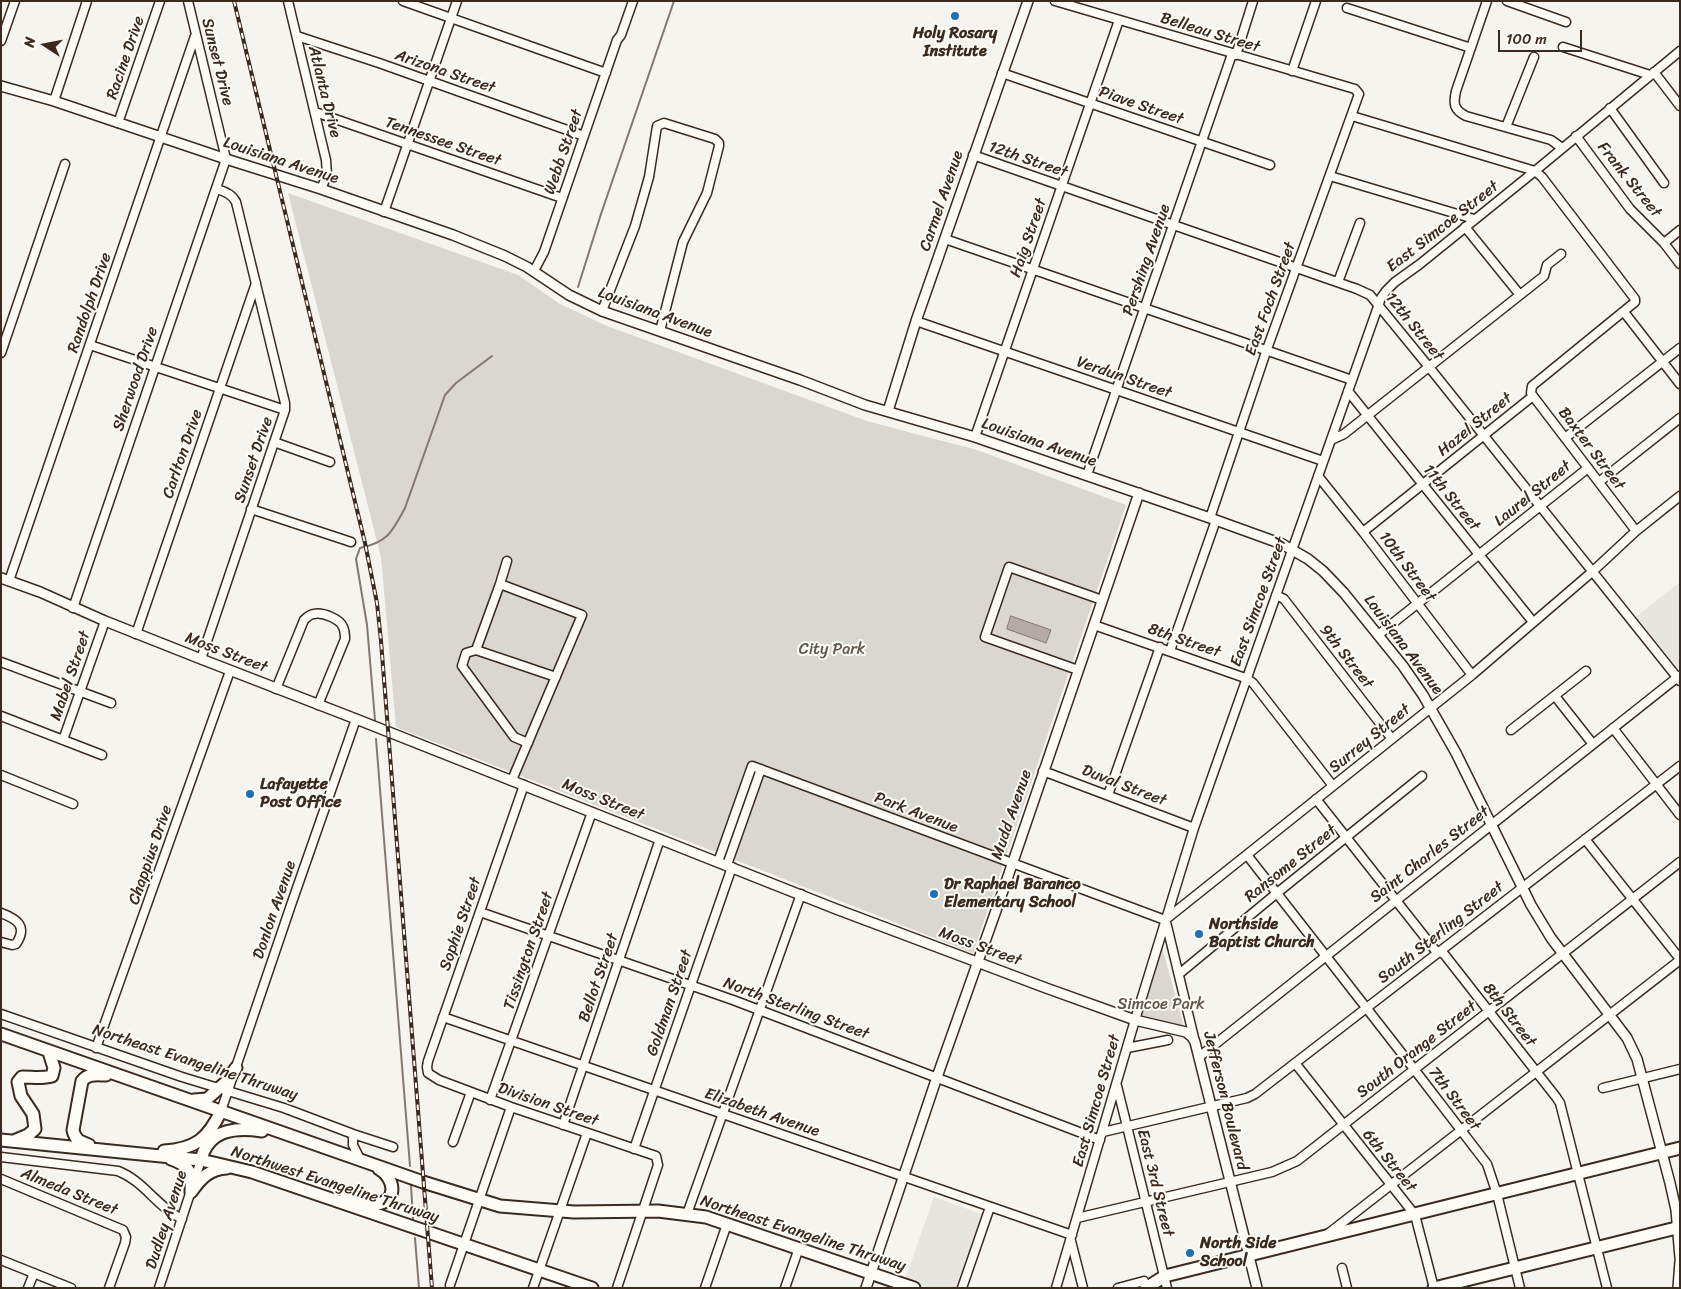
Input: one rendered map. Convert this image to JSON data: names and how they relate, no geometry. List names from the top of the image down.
{
  "streets": {
    "highway": ["Northeast Evangeline Thruway", "Northwest Evangeline Thruway"],
    "main road": [
      "Louisiana Avenue",
      "Carmel Avenue",
      "Moss Street",
      "Mudd Avenue",
      "Jefferson Boulevard"
    ],
    "street": [
      "Belleau Street",
      "Racine Drive",
      "Sunset Drive",
      "Arizona Street",
      "Atlanta Drive",
      "Piave Street",
      "Tennessee Street",
      "Webb Street",
      "12th Street",
      "Frank Street",
      "East Simcoe Street",
      "Haig Street",
      "Pershing Avenue",
      "East Foch Street",
      "Randolph Drive",
      "Verdun Street",
      "Sherwood Drive",
      "Hazel Street",
      "Baxter Street",
      "Carlton Drive",
      "Laurel Street",
      "11th Street",
      "10th Street",
      "8th Street",
      "9th Street",
      "Mabel Street",
      "Surrey Street",
      "Duval Street",
      "Park Avenue",
      "Chappius Drive",
      "Saint Charles Street",
      "Ransome Street",
      "Donlon Avenue",
      "Sophie Street",
      "South Sterling Street",
      "Tissington Street",
      "Bellot Street",
      "Goldman Street",
      "North Sterling Street",
      "South Orange Street",
      "7th Street",
      "Division Street",
      "Elizabeth Avenue",
      "6th Street",
      "East 3rd Street",
      "Almeda Street",
      "Dudley Avenue"
    ]
  },
  "crossings": [
    ["Belleau Street", "Haig Street"],
    ["Belleau Street", "Pershing Avenue"],
    ["Belleau Street", "East Foch Street"],
    ["Racine Drive", "Louisiana Avenue"],
    ["Sunset Drive", "Louisiana Avenue"],
    ["Sunset Drive", "Randolph Drive"],
    ["Sunset Drive", "Sherwood Drive"],
    ["Sunset Drive", "Carlton Drive"],
    ["Sunset Drive", "Moss Street"],
    ["Arizona Street", "Atlanta Drive"],
    ["Arizona Street", "Webb Street"],
    ["Atlanta Drive", "Tennessee Street"],
    ["Atlanta Drive", "Louisiana Avenue"],
    ["Piave Street", "Carmel Avenue"],
    ["Piave Street", "Haig Street"],
    ["Piave Street", "Pershing Avenue"],
    ["Tennessee Street", "Webb Street"],
    ["Webb Street", "Louisiana Avenue"],
    ["12th Street", "Carmel Avenue"],
    ["12th Street", "East Simcoe Street"],
    ["12th Street", "Haig Street"],
    ["12th Street", "Pershing Avenue"],
    ["12th Street", "East Foch Street"],
    ["12th Street", "Hazel Street"],
    ["12th Street", "Laurel Street"],
    ["12th Street", "Surrey Street"],
    ["12th Street", "Saint Charles Street"],
    ["Louisiana Avenue", "Carmel Avenue"],
    ["Louisiana Avenue", "East Simcoe Street"],
    ["Louisiana Avenue", "Haig Street"],
    ["Louisiana Avenue", "Pershing Avenue"],
    ["Louisiana Avenue", "East Foch Street"],
    ["Louisiana Avenue", "Randolph Drive"],
    ["Louisiana Avenue", "Sherwood Drive"],
    ["Louisiana Avenue", "Laurel Street"],
    ["Louisiana Avenue", "Surrey Street"],
    ["Louisiana Avenue", "Mudd Avenue"],
    ["Louisiana Avenue", "Saint Charles Street"],
    ["Louisiana Avenue", "South Sterling Street"],
    ["Louisiana Avenue", "South Orange Street"],
    ["Frank Street", "East Simcoe Street"],
    ["Carmel Avenue", "Verdun Street"],
    ["East Simcoe Street", "Verdun Street"],
    ["East Simcoe Street", "11th Street"],
    ["East Simcoe Street", "10th Street"],
    ["East Simcoe Street", "8th Street"],
    ["East Simcoe Street", "Moss Street"],
    ["East Simcoe Street", "9th Street"],
    ["East Simcoe Street", "Surrey Street"],
    ["East Simcoe Street", "Duval Street"],
    ["East Simcoe Street", "Park Avenue"],
    ["East Simcoe Street", "North Sterling Street"],
    ["East Simcoe Street", "South Orange Street"],
    ["East Simcoe Street", "Jefferson Boulevard"],
    ["East Simcoe Street", "Elizabeth Avenue"],
    ["East Simcoe Street", "East 3rd Street"],
    ["Haig Street", "Verdun Street"],
    ["Pershing Avenue", "Verdun Street"],
    ["East Foch Street", "Verdun Street"],
    ["East Foch Street", "8th Street"],
    ["Randolph Drive", "Moss Street"],
    ["Sherwood Drive", "Moss Street"],
    ["Hazel Street", "Baxter Street"],
    ["Hazel Street", "11th Street"],
    ["Hazel Street", "10th Street"],
    ["Baxter Street", "Laurel Street"],
    ["Baxter Street", "Surrey Street"],
    ["Carlton Drive", "Moss Street"],
    ["Laurel Street", "11th Street"],
    ["Laurel Street", "10th Street"],
    ["11th Street", "Surrey Street"],
    ["10th Street", "Surrey Street"],
    ["8th Street", "Surrey Street"],
    ["8th Street", "Mudd Avenue"],
    ["8th Street", "Saint Charles Street"],
    ["8th Street", "Ransome Street"],
    ["8th Street", "South Sterling Street"],
    ["8th Street", "South Orange Street"],
    ["Moss Street", "Mabel Street"],
    ["Moss Street", "Mudd Avenue"],
    ["Moss Street", "Chappius Drive"],
    ["Moss Street", "Donlon Avenue"],
    ["Moss Street", "Sophie Street"],
    ["Moss Street", "Tissington Street"],
    ["Moss Street", "Bellot Street"],
    ["Moss Street", "Goldman Street"],
    ["Moss Street", "Jefferson Boulevard"],
    ["9th Street", "Surrey Street"],
    ["Surrey Street", "Park Avenue"],
    ["Surrey Street", "7th Street"],
    ["Surrey Street", "Jefferson Boulevard"],
    ["Duval Street", "Mudd Avenue"],
    ["Park Avenue", "Mudd Avenue"],
    ["Park Avenue", "Goldman Street"],
    ["Park Avenue", "Jefferson Boulevard"],
    ["Mudd Avenue", "North Sterling Street"],
    ["Mudd Avenue", "Northeast Evangeline Thruway"],
    ["Mudd Avenue", "Elizabeth Avenue"],
    ["Chappius Drive", "Northeast Evangeline Thruway"],
    ["Saint Charles Street", "7th Street"],
    ["Saint Charles Street", "Jefferson Boulevard"],
    ["Ransome Street", "7th Street"],
    ["Ransome Street", "Jefferson Boulevard"],
    ["Sophie Street", "North Sterling Street"],
    ["Sophie Street", "Division Street"],
    ["Sophie Street", "Elizabeth Avenue"],
    ["South Sterling Street", "7th Street"],
    ["South Sterling Street", "Jefferson Boulevard"],
    ["South Sterling Street", "6th Street"],
    ["Tissington Street", "North Sterling Street"],
    ["Tissington Street", "Division Street"],
    ["Tissington Street", "Elizabeth Avenue"],
    ["Bellot Street", "North Sterling Street"],
    ["Bellot Street", "Division Street"],
    ["Bellot Street", "Elizabeth Avenue"],
    ["Goldman Street", "North Sterling Street"],
    ["Goldman Street", "Division Street"],
    ["Goldman Street", "Elizabeth Avenue"],
    ["South Orange Street", "7th Street"],
    ["South Orange Street", "Jefferson Boulevard"],
    ["South Orange Street", "6th Street"],
    ["South Orange Street", "East 3rd Street"],
    ["Northeast Evangeline Thruway", "Division Street"],
    ["Northwest Evangeline Thruway", "Dudley Avenue"]
  ],
  "parks": ["City Park", "Simcoe Park"],
  "places": [
    "Holy Rosary Institute",
    "Lafayette Post Office",
    "Dr Raphael Baranco Elementary School",
    "Northside Baptist Church",
    "North Side School"
  ],
  "scale_bar": "100 m",
  "north": "left"
}
